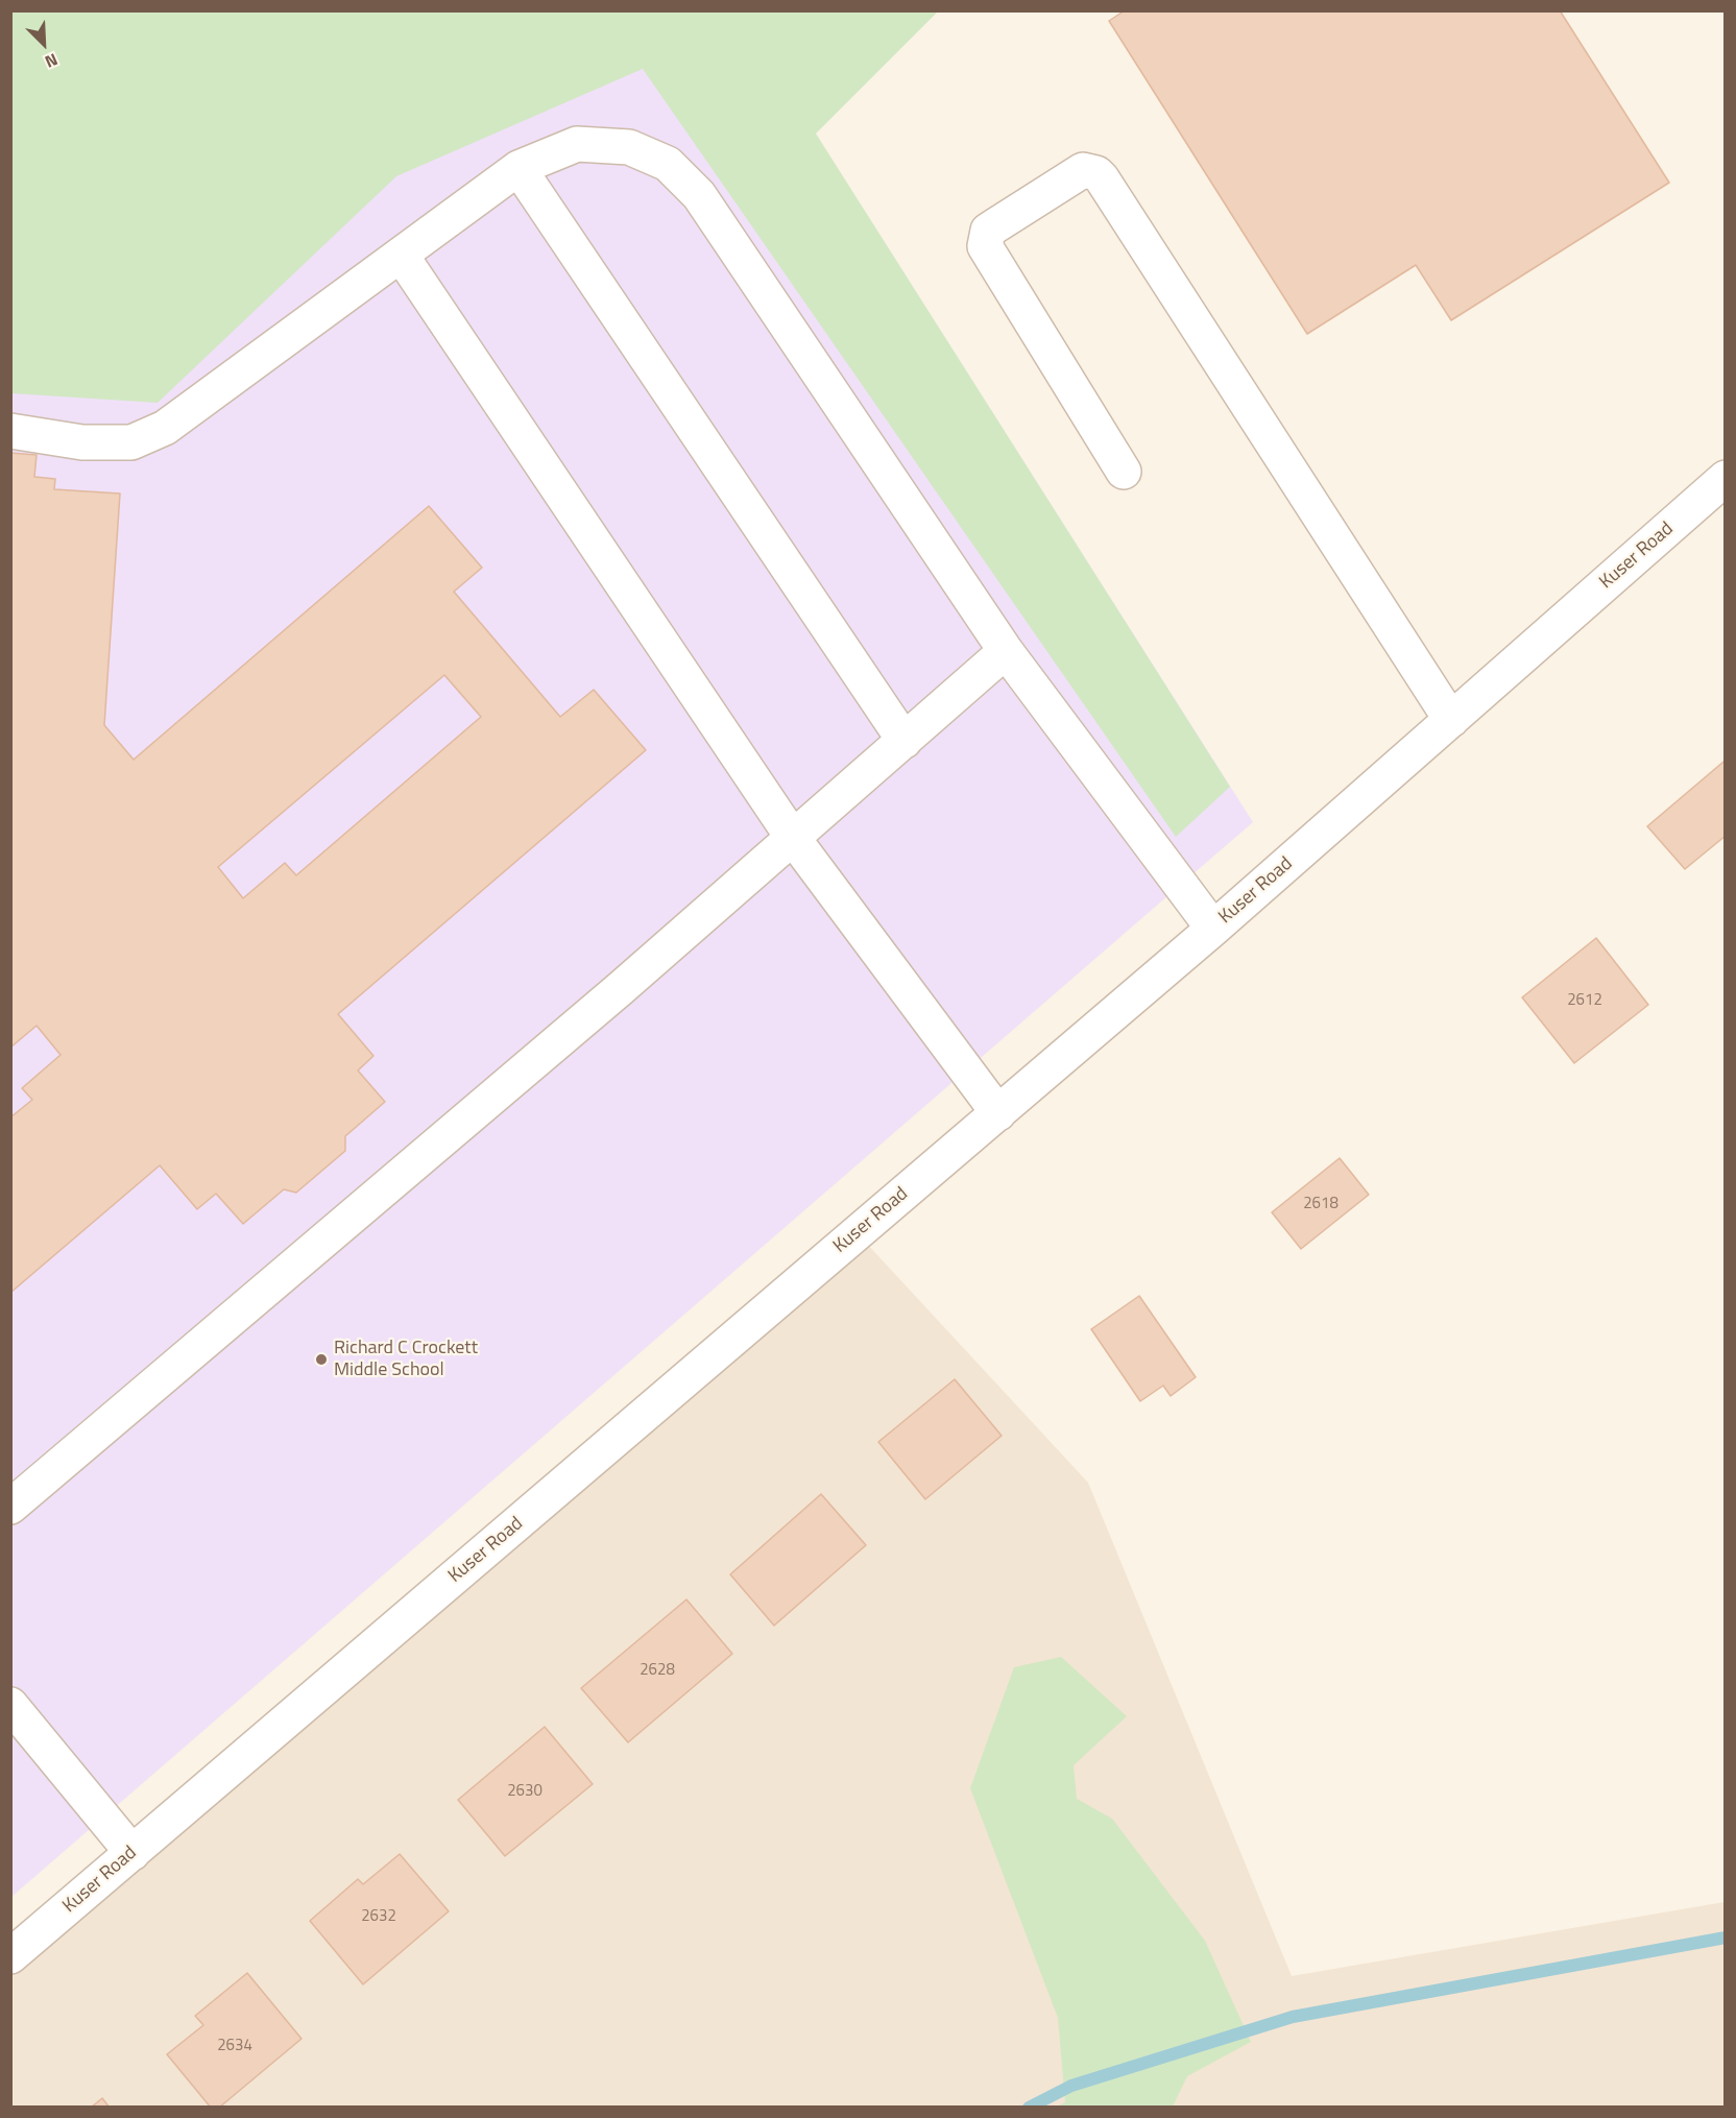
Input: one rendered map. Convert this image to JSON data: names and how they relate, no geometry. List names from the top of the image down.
{
  "streets": {
    "street": ["Kuser Road"]
  },
  "places": ["Richard C Crockett Middle School"],
  "house_numbers": [
    "2612",
    "2618",
    "2628",
    "2630",
    "2632",
    "2634"
  ],
  "north": "bottom right"
}
